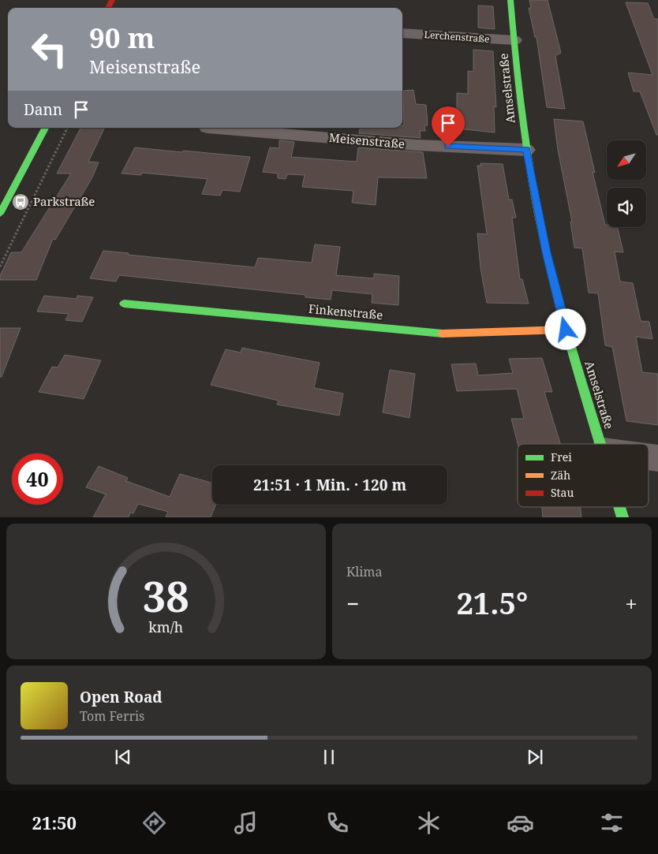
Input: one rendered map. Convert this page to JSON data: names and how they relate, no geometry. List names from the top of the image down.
{
  "streets": {
    "street": [
      "Lerchenstraße",
      "Amselstraße",
      "Meisenstraße",
      "Finkenstraße"
    ]
  },
  "crossings": [
    ["Lerchenstraße", "Amselstraße"],
    ["Amselstraße", "Meisenstraße"],
    ["Amselstraße", "Finkenstraße"]
  ],
  "places": {
    "bus stop": ["Parkstraße"]
  },
  "legend": ["Frei", "Zäh", "Stau"],
  "north": "bottom left",
  "page": {
    "turn": ["90 m", "Meisenstraße"],
    "then": "Dann",
    "limit": "40",
    "trip": "21:51 · 1 Min. · 120 m",
    "tile": "Klima",
    "heat": ["−", "21.5°", "+"],
    "song": ["Open Road", "Tom Ferris"],
    "tabs": "21:50",
    "gauge": ["38", "km/h"]
  }
}
